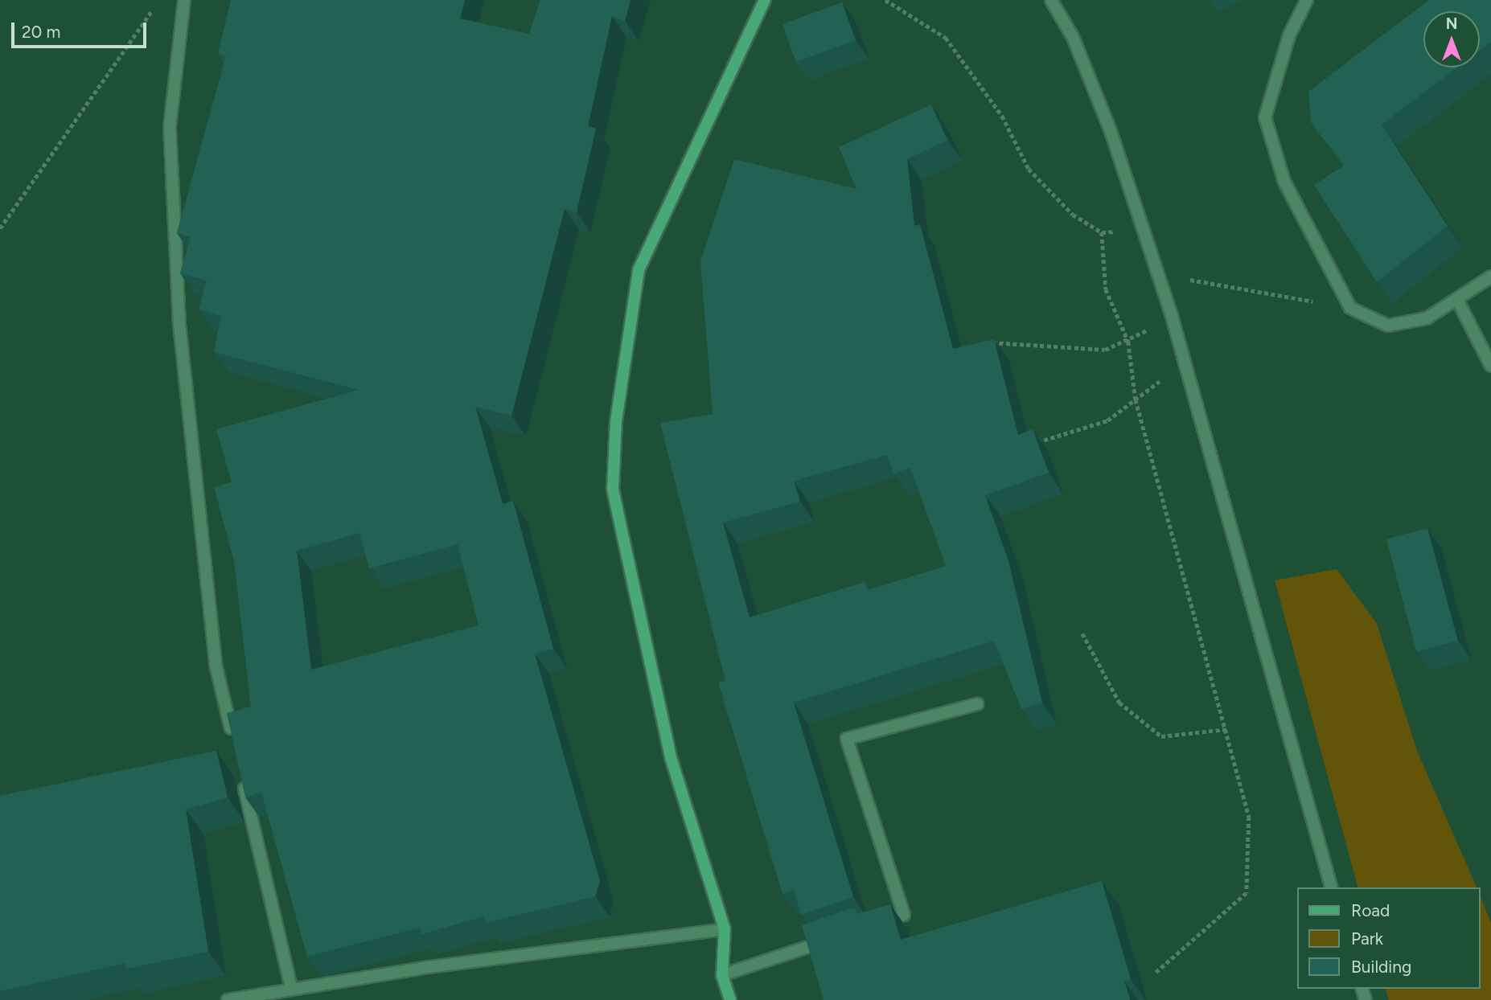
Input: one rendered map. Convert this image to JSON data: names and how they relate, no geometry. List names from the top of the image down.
{
  "legend": ["Road", "Park", "Building"],
  "scale_bar": "20 m",
  "north": "top"
}
